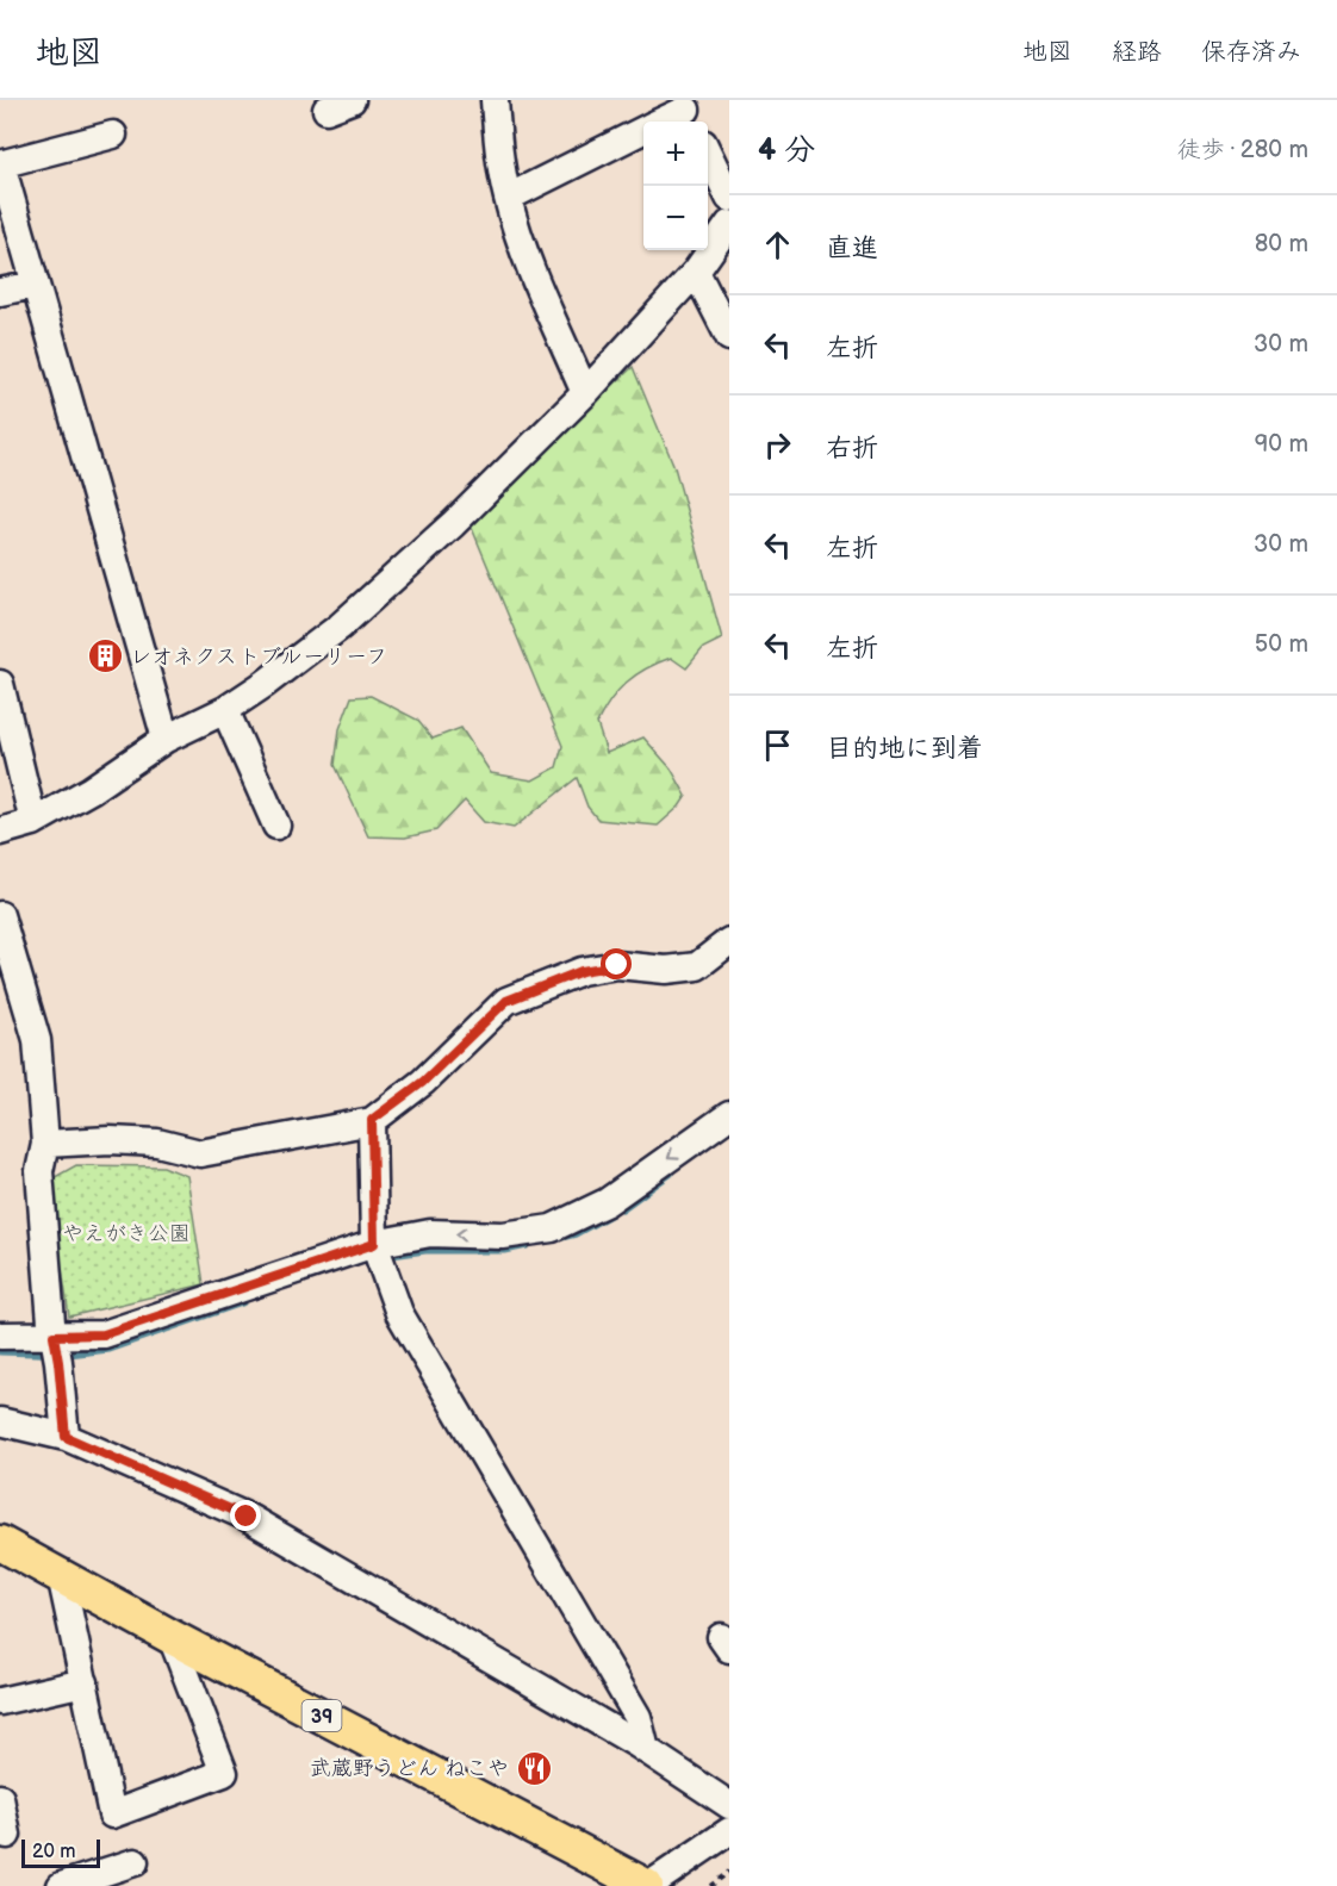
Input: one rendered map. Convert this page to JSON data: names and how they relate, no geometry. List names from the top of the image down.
{
  "streets": {
    "main road": ["39"]
  },
  "parks": ["やえがき公園"],
  "places": {
    "building": ["レオネクストブルーリーフ"],
    "restaurant": ["武蔵野うどん ねこや"]
  },
  "scale_bar": "20 m",
  "page": {
    "header": "地図",
    "nav": ["地図", "経路", "保存済み"],
    "heading": ["4 分", "徒歩 · 280 m"],
    "map_buttons": ["+", "−"],
    "list": [
      ["直進", "80 m"],
      ["左折", "30 m"],
      ["右折", "90 m"],
      ["左折", "30 m"],
      ["左折", "50 m"],
      "目的地に到着"
    ],
    "scale": "20 m"
  }
}
